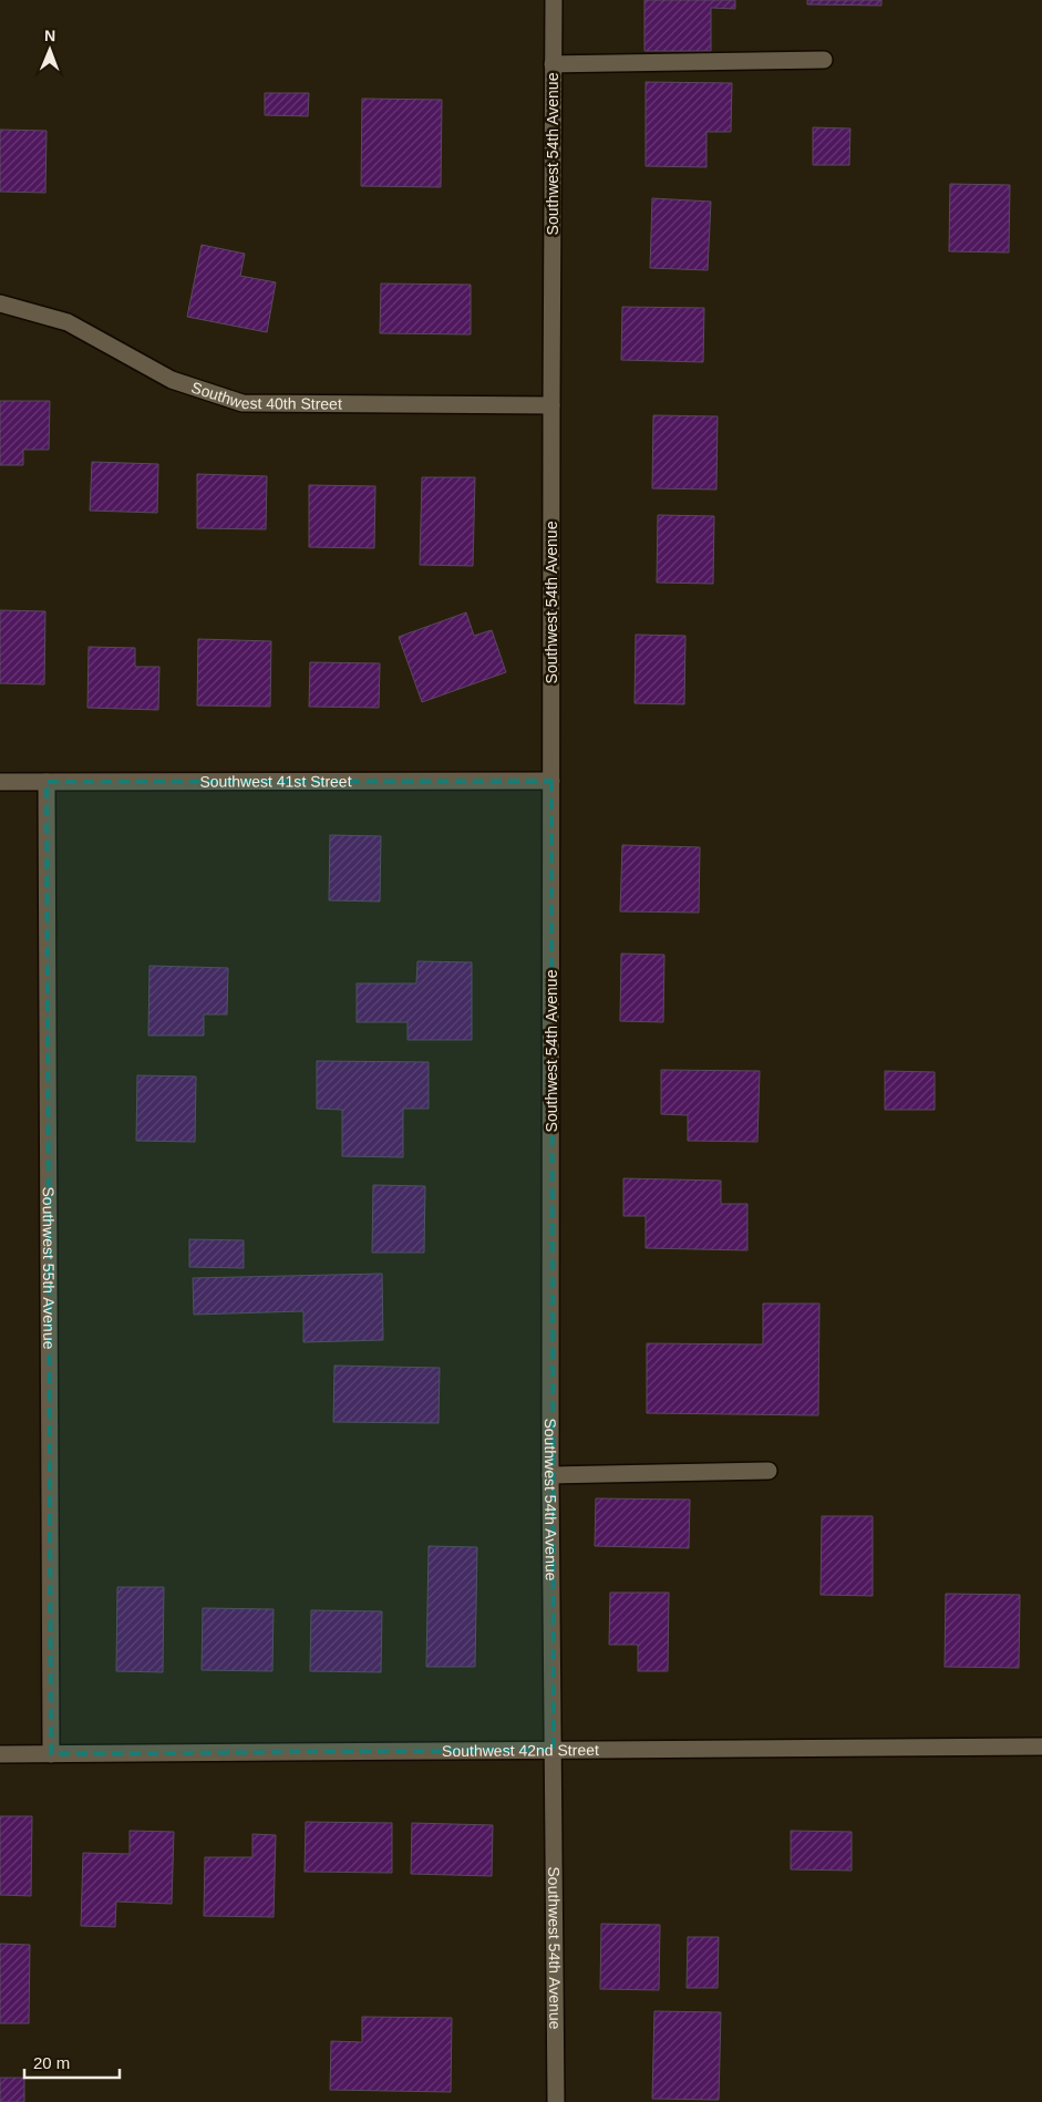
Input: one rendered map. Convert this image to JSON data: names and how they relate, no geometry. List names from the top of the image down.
{
  "streets": {
    "street": [
      "Southwest 54th Avenue",
      "Southwest 40th Street",
      "Southwest 41st Street",
      "Southwest 55th Avenue",
      "Southwest 42nd Street"
    ]
  },
  "crossings": [
    ["Southwest 54th Avenue", "Southwest 40th Street"],
    ["Southwest 54th Avenue", "Southwest 41st Street"],
    ["Southwest 54th Avenue", "Southwest 42nd Street"],
    ["Southwest 41st Street", "Southwest 55th Avenue"],
    ["Southwest 55th Avenue", "Southwest 42nd Street"]
  ],
  "scale_bar": "20 m",
  "north": "top"
}
